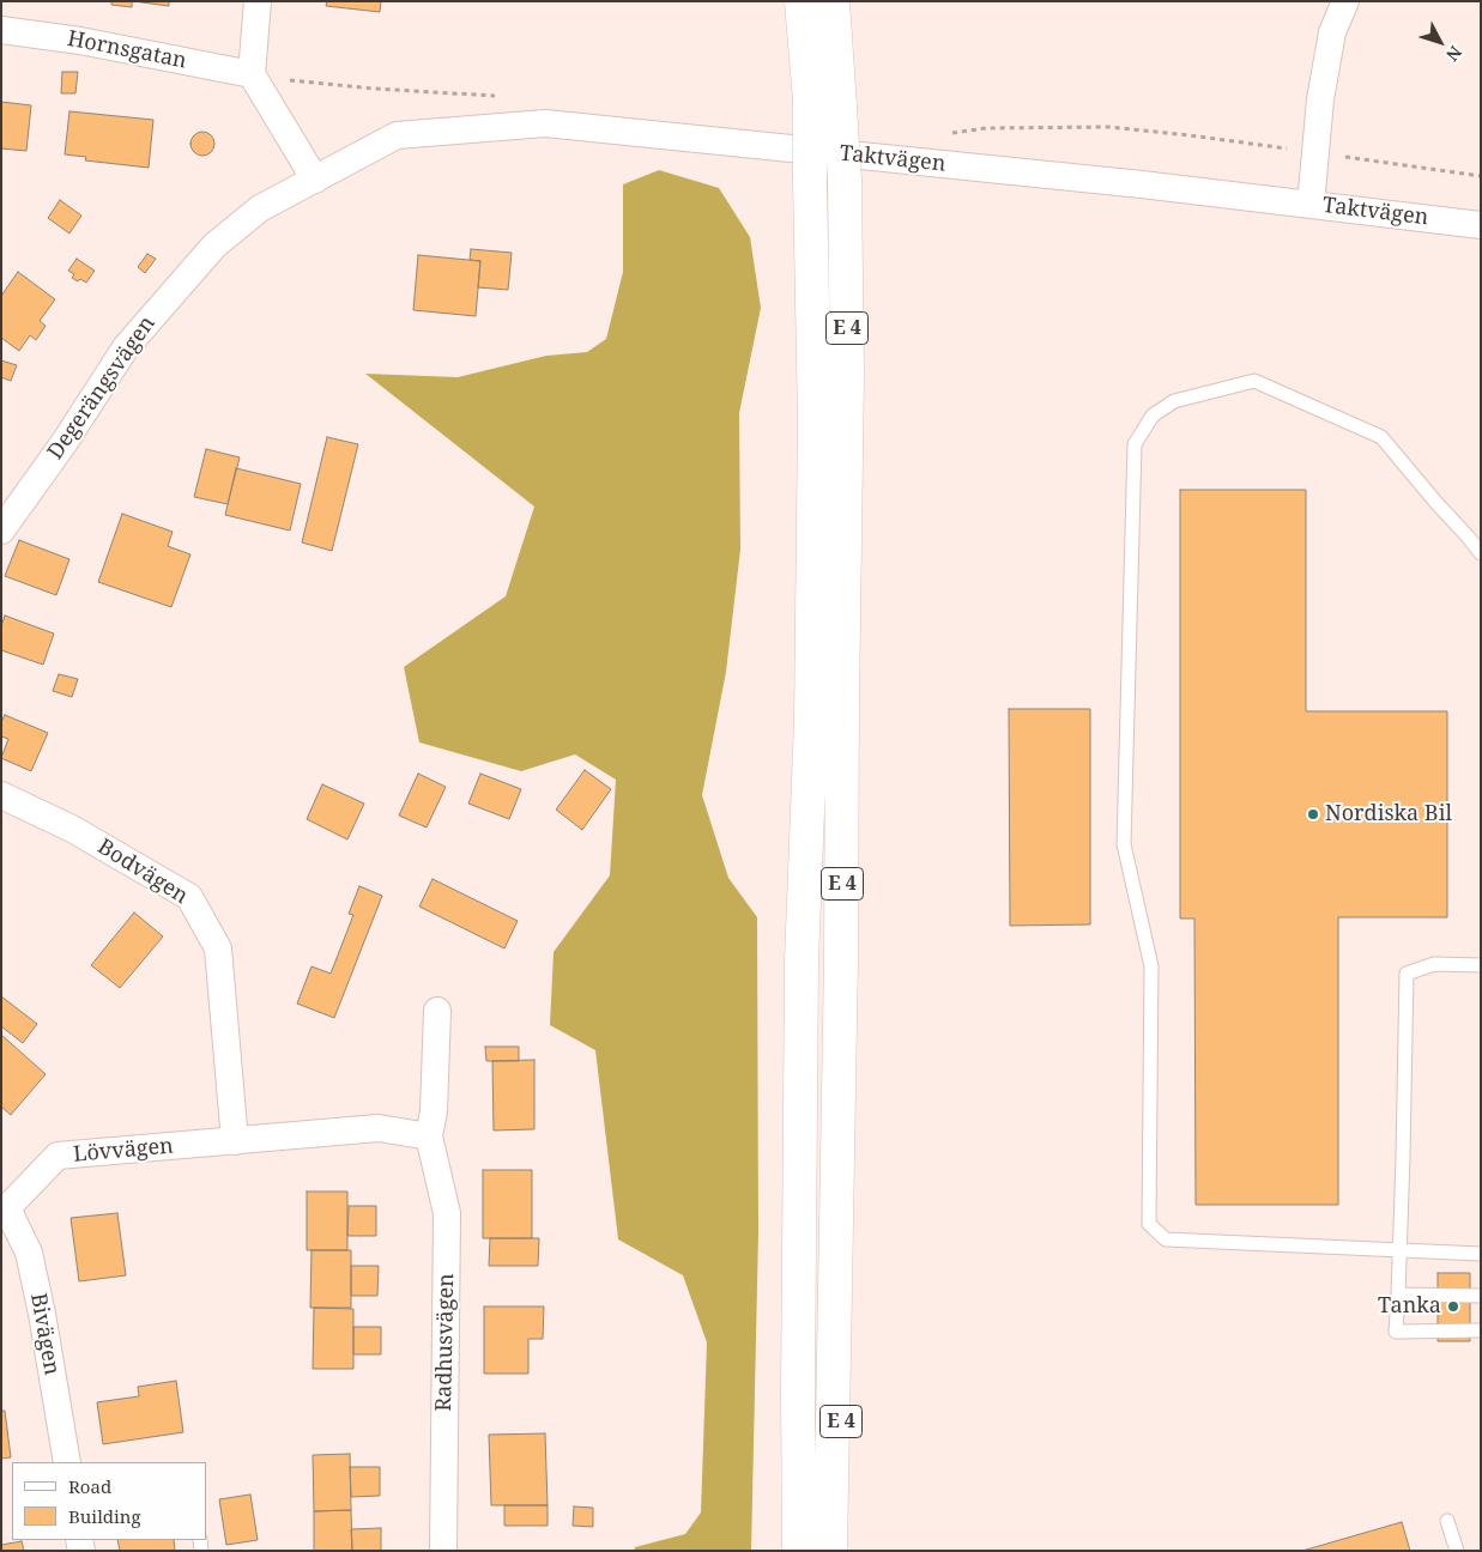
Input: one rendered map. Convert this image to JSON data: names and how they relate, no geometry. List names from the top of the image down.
{
  "streets": {
    "highway": ["E 4"],
    "street": [
      "Hornsgatan",
      "Taktvägen",
      "Degerängsvägen",
      "Bodvägen",
      "Lövvägen",
      "Bivägen",
      "Radhusvägen"
    ]
  },
  "crossings": [
    ["Taktvägen", "Degerängsvägen"],
    ["Bodvägen", "Lövvägen"],
    ["Lövvägen", "Bivägen"]
  ],
  "places": ["Nordiska Bil", "Tanka"],
  "legend": ["Road", "Building"],
  "north": "bottom right"
}
